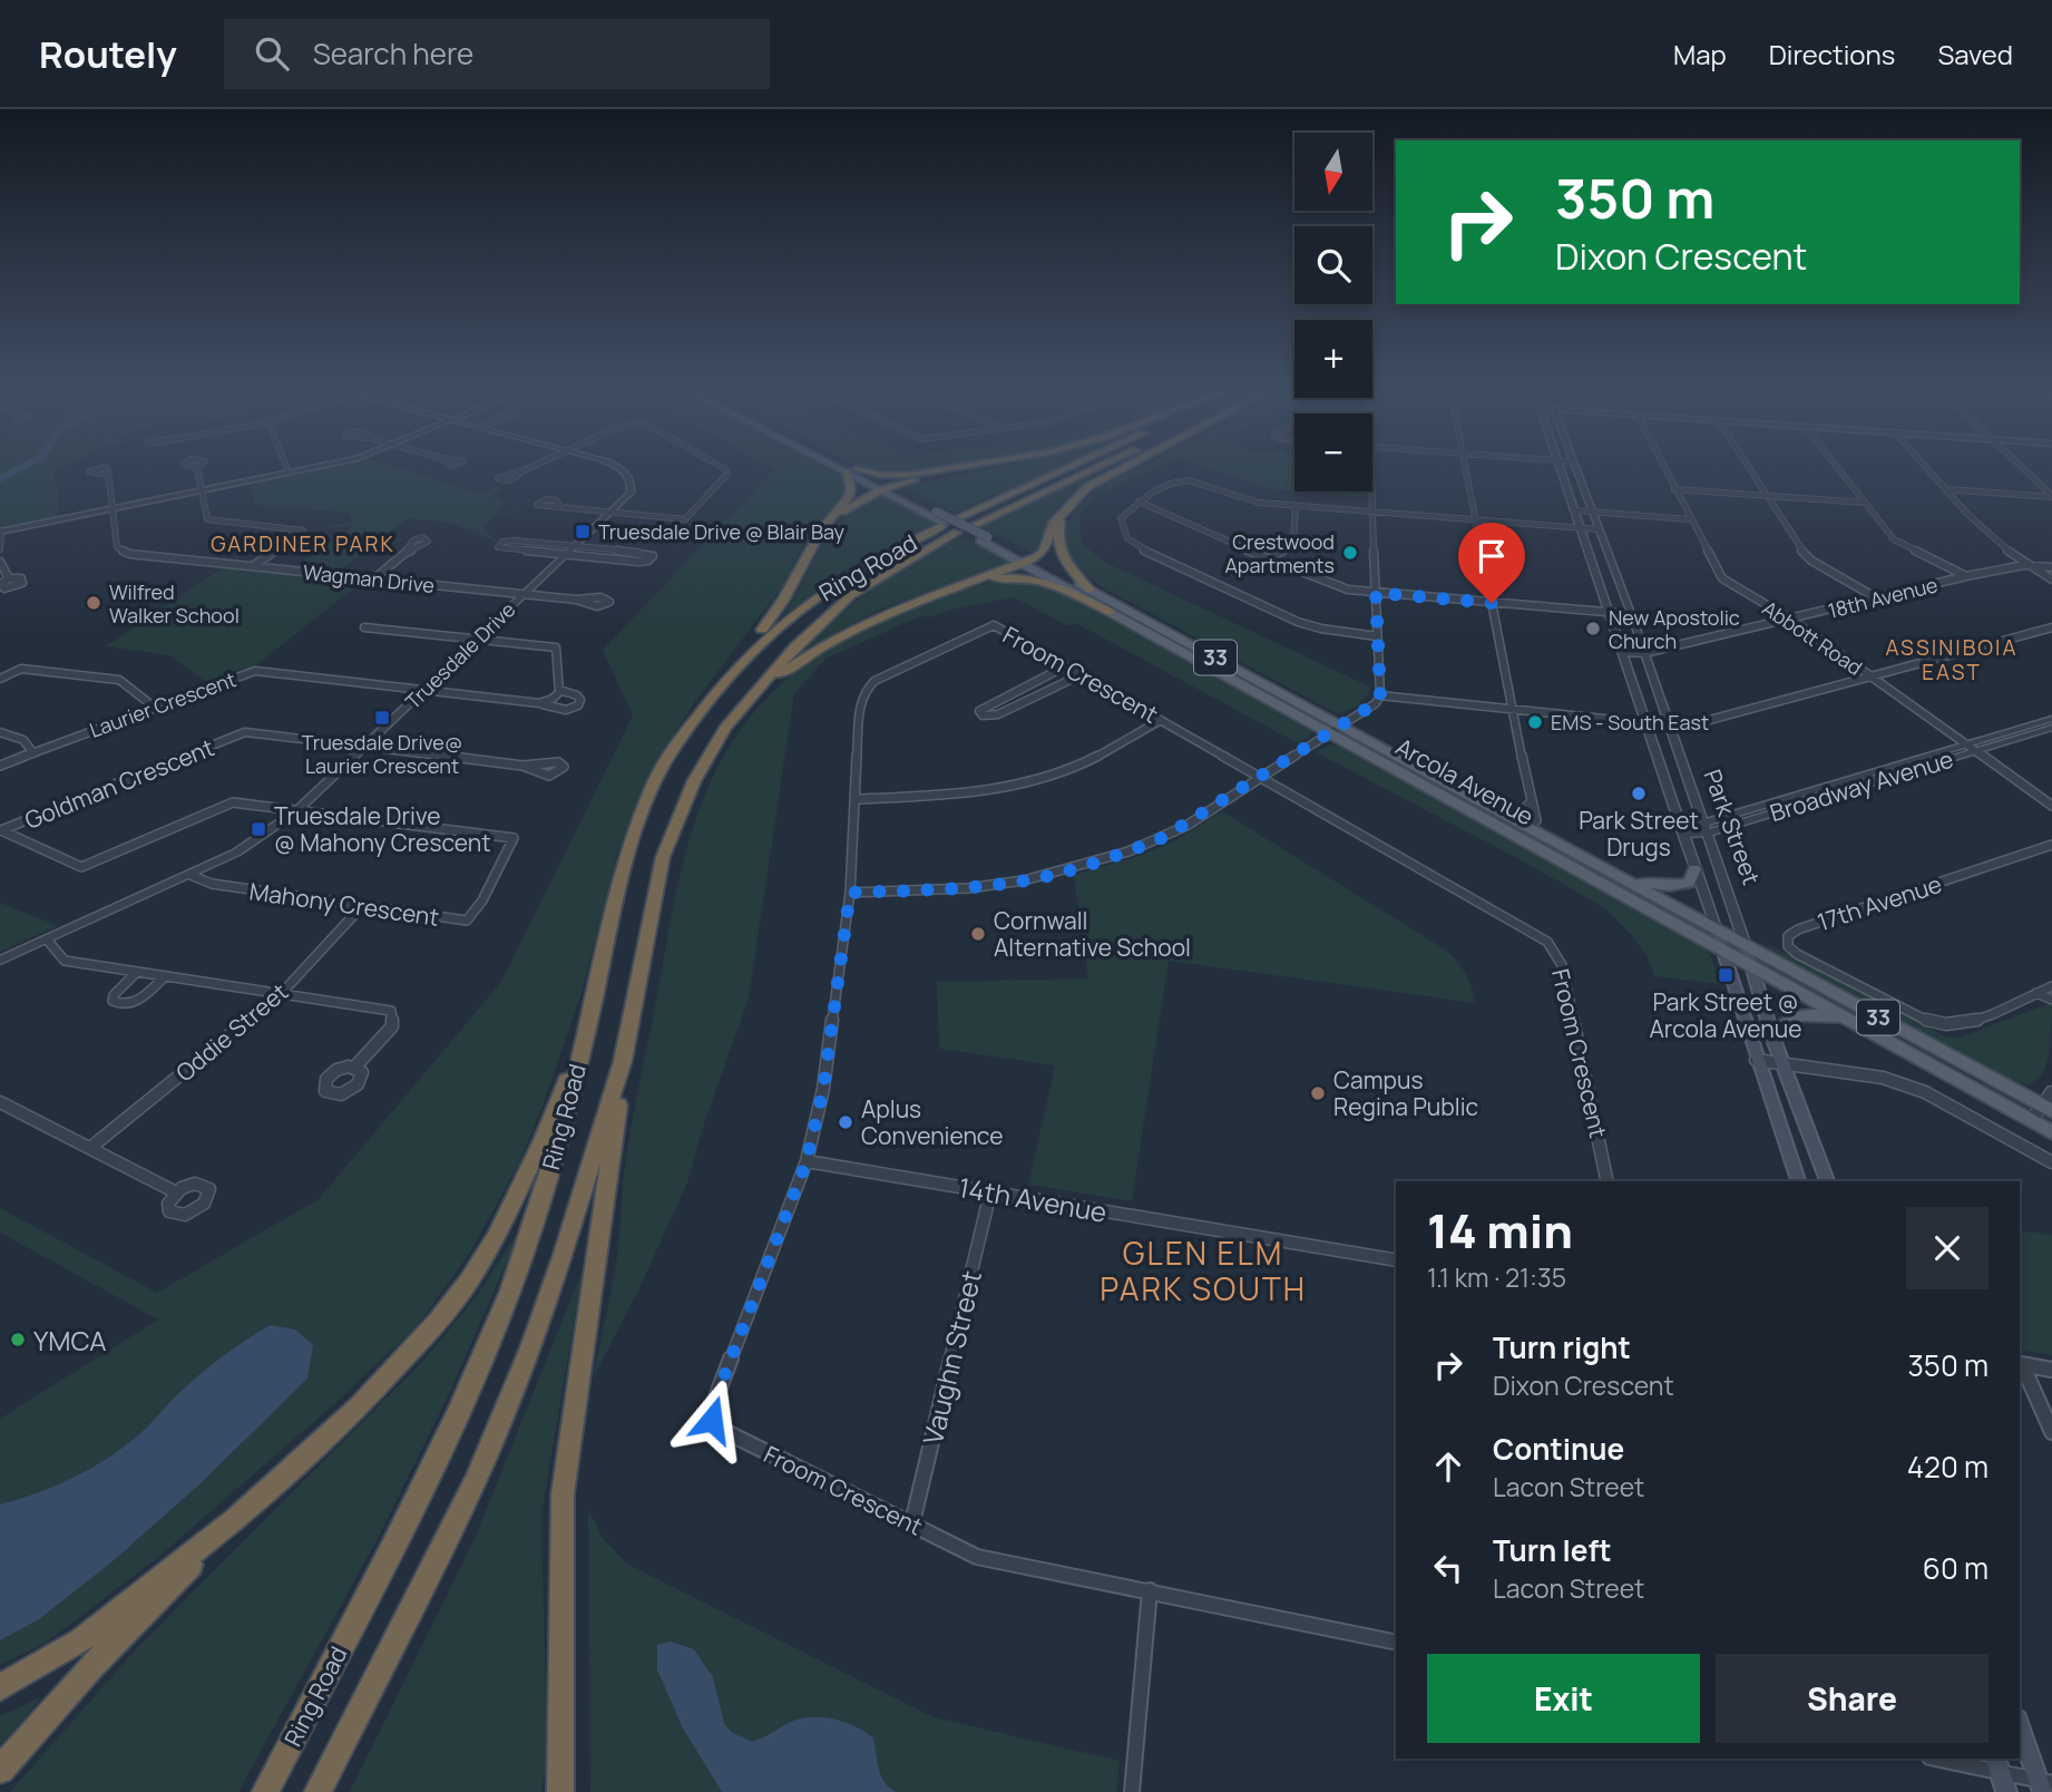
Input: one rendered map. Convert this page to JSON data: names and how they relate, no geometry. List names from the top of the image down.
{
  "streets": {
    "highway": ["Ring Road"],
    "main road": ["33", "Arcola Avenue", "Park Street"],
    "street": [
      "Wagman Drive",
      "18th Avenue",
      "Abbott Road",
      "Truesdale Drive",
      "Froom Crescent",
      "Laurier Crescent",
      "Goldman Crescent",
      "Broadway Avenue",
      "17th Avenue",
      "Mahony Crescent",
      "Oddie Street",
      "14th Avenue",
      "Vaughn Street"
    ]
  },
  "crossings": [
    ["Wagman Drive", "Truesdale Drive"],
    ["18th Avenue", "Abbott Road"],
    ["18th Avenue", "Park Street"],
    ["Abbott Road", "Broadway Avenue"],
    ["Truesdale Drive", "Laurier Crescent"],
    ["Truesdale Drive", "Goldman Crescent"],
    ["Truesdale Drive", "Mahony Crescent"],
    ["Froom Crescent", "14th Avenue"],
    ["Froom Crescent", "Vaughn Street"],
    ["Arcola Avenue", "Park Street"],
    ["Goldman Crescent", "Mahony Crescent"],
    ["Broadway Avenue", "Park Street"],
    ["Mahony Crescent", "Oddie Street"],
    ["14th Avenue", "Vaughn Street"]
  ],
  "districts": ["GARDINER PARK", "ASSINIBOIA EAST", "GLEN ELM PARK SOUTH"],
  "places": {
    "transit": [
      "Truesdale Drive @ Blair Bay",
      "Truesdale Drive@ Laurier Crescent",
      "Truesdale Drive @ Mahony Crescent",
      "Park Street @ Arcola Avenue"
    ],
    "other": [
      "Crestwood Apartments",
      "Wilfred Walker School",
      "New Apostolic Church",
      "EMS - South East",
      "Park Street Drugs",
      "Cornwall Alternative School",
      "Campus Regina Public",
      "Aplus Convenience",
      "YMCA"
    ]
  },
  "north": "bottom",
  "page": {
    "header": "Routely",
    "search": "Search here",
    "nav": ["Map", "Directions", "Saved"],
    "map_buttons": ["+", "−"],
    "turn": ["350 m", "Dixon Crescent"],
    "heading": ["14 min", "1.1 km · 21:35"],
    "list": [
      {
        "name": "Turn right",
        "note": "Dixon Crescent",
        "value": "350 m"
      },
      {
        "name": "Continue",
        "note": "Lacon Street",
        "value": "420 m"
      },
      {
        "name": "Turn left",
        "note": "Lacon Street",
        "value": "60 m"
      }
    ],
    "buttons": ["Exit", "Share"]
  }
}
